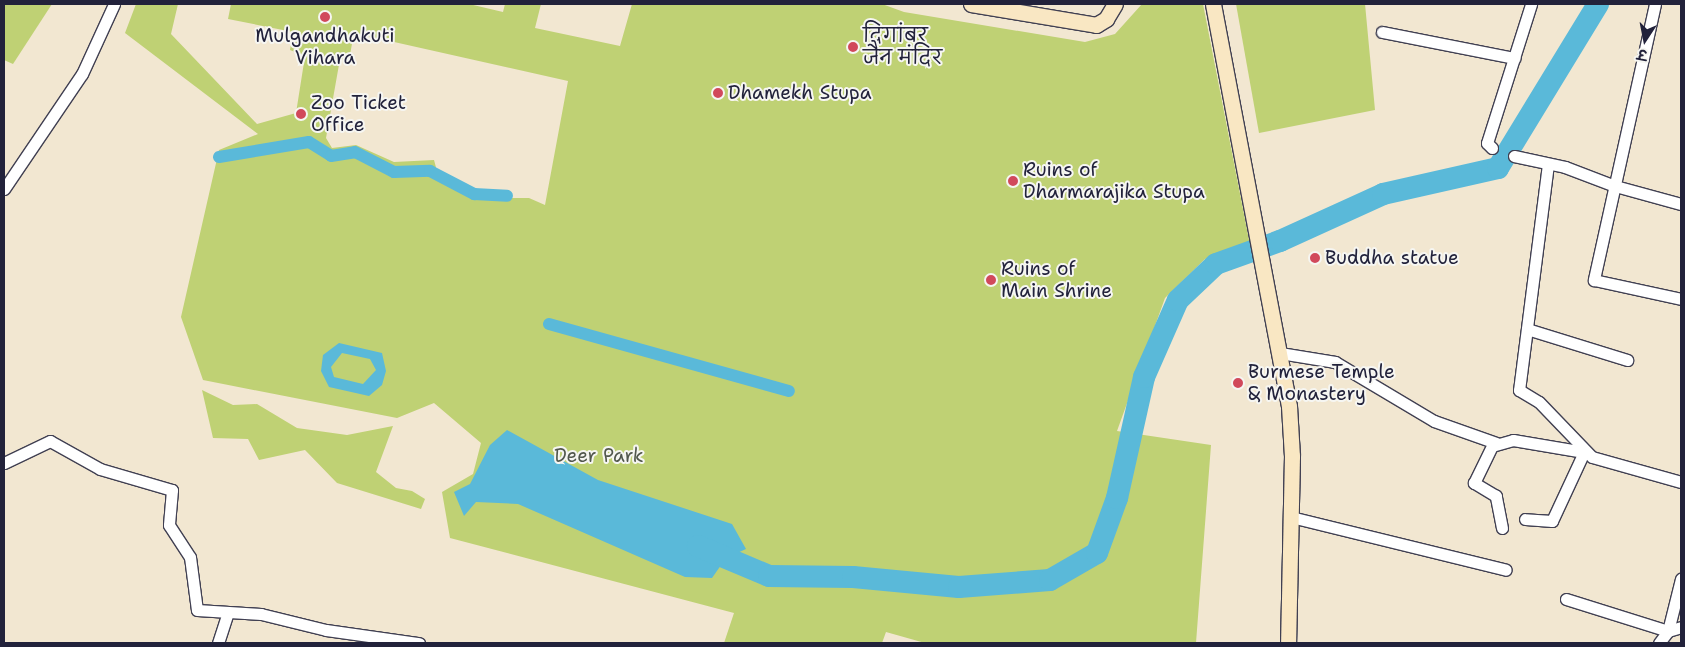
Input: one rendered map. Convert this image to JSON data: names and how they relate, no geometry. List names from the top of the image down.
{
  "parks": ["Deer Park"],
  "places": [
    "Mulgandhakuti Vihara",
    "दिगांबर जैन मंदिर",
    "Dhamekh Stupa",
    "Zoo Ticket Office",
    "Ruins of Dharmarajika Stupa",
    "Buddha statue",
    "Ruins of Main Shrine",
    "Burmese Temple & Monastery"
  ],
  "north": "bottom"
}
